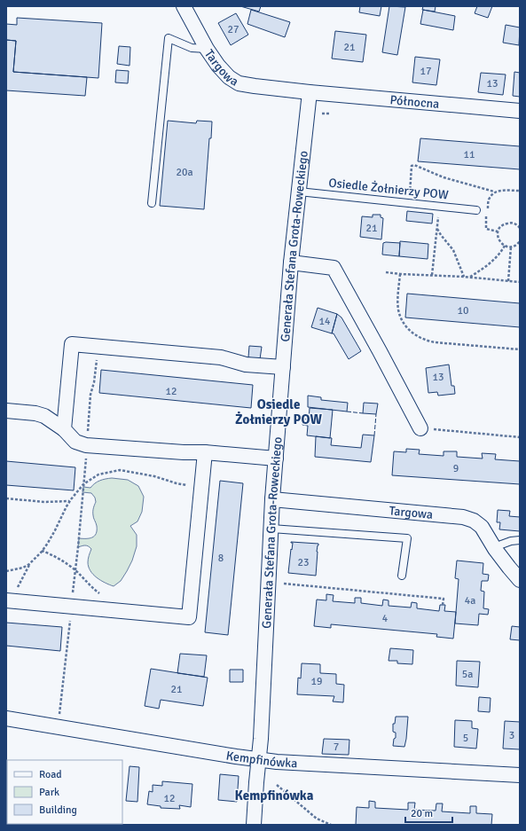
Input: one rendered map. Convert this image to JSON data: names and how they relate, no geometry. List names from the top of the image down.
{
  "streets": {
    "street": [
      "Targowa",
      "Północna",
      "Generała Stefana Grota-Roweckiego",
      "Kempfinówka"
    ],
    "lane": ["Osiedle Żołnierzy POW"]
  },
  "crossings": [
    ["Targowa", "Północna"],
    ["Targowa", "Generała Stefana Grota-Roweckiego"],
    ["Północna", "Generała Stefana Grota-Roweckiego"],
    ["Osiedle Żołnierzy POW", "Generała Stefana Grota-Roweckiego"],
    ["Generała Stefana Grota-Roweckiego", "Kempfinówka"]
  ],
  "districts": ["Osiedle Żołnierzy POW", "Kempfinówka"],
  "house_numbers": [
    "27",
    "21",
    "17",
    "13",
    "11",
    "20a",
    "21",
    "10",
    "14",
    "13",
    "12",
    "9",
    "8",
    "23",
    "4a",
    "4",
    "5a",
    "19",
    "21",
    "3",
    "5",
    "7",
    "12"
  ],
  "legend": ["Road", "Park", "Building"],
  "scale_bar": "20 m"
}
